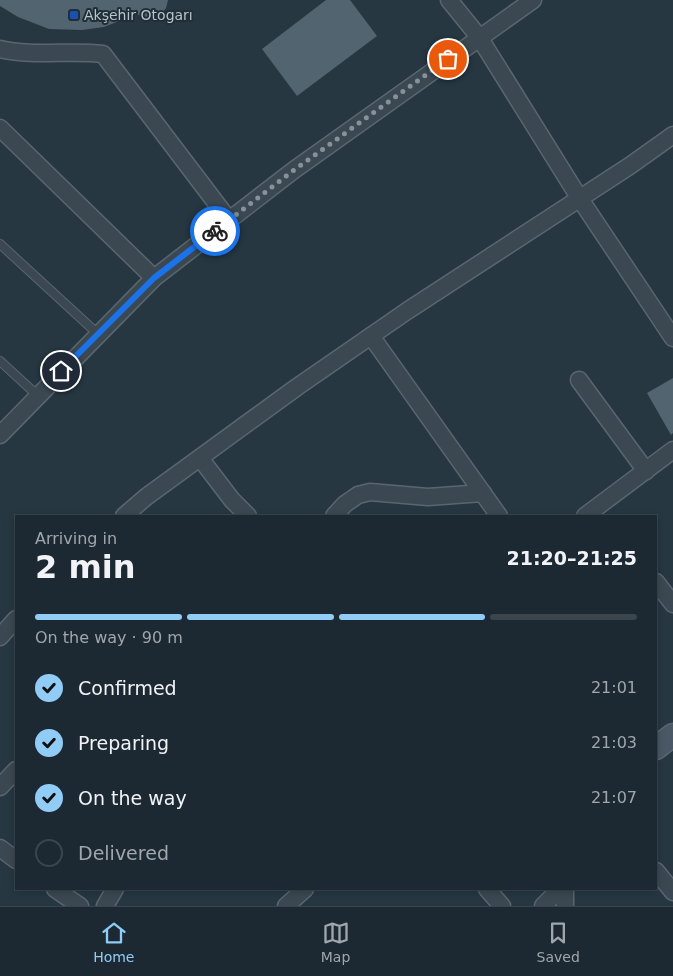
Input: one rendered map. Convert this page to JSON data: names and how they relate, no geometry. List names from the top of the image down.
{
  "places": {
    "transit": ["Akşehir Otogarı"]
  },
  "page": {
    "heading": ["2 min", "Arriving in", "21:20–21:25"],
    "bar": "On the way · 90 m",
    "list": [
      ["Confirmed", "21:01"],
      ["Preparing", "21:03"],
      ["On the way", "21:07"],
      "Delivered"
    ],
    "tabs": ["Home", "Map", "Saved"]
  }
}
